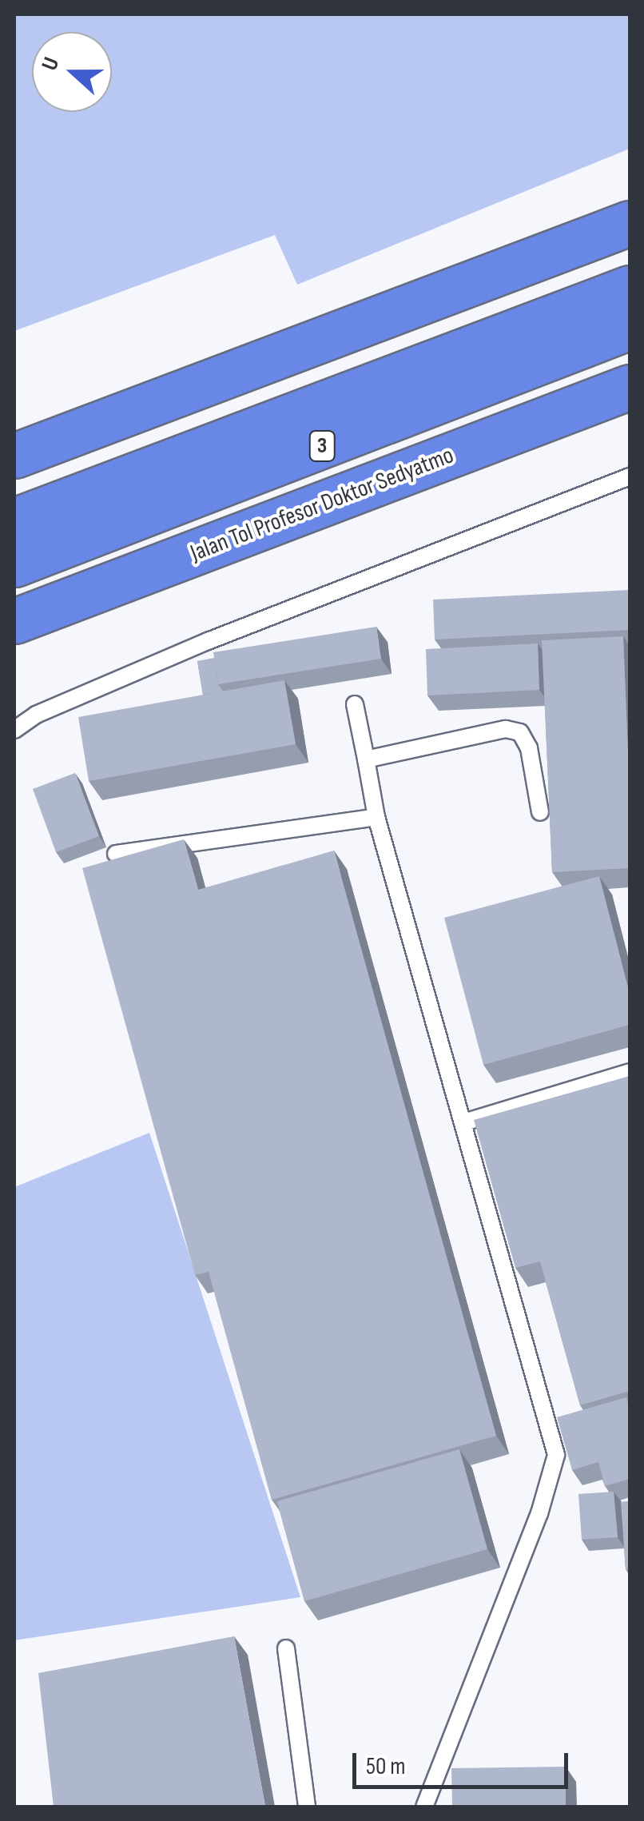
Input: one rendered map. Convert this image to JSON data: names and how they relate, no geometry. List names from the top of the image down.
{
  "streets": {
    "highway": ["3", "Jalan Tol Profesor Doktor Sedyatmo"]
  },
  "scale_bar": "50 m",
  "north": "left"
}
